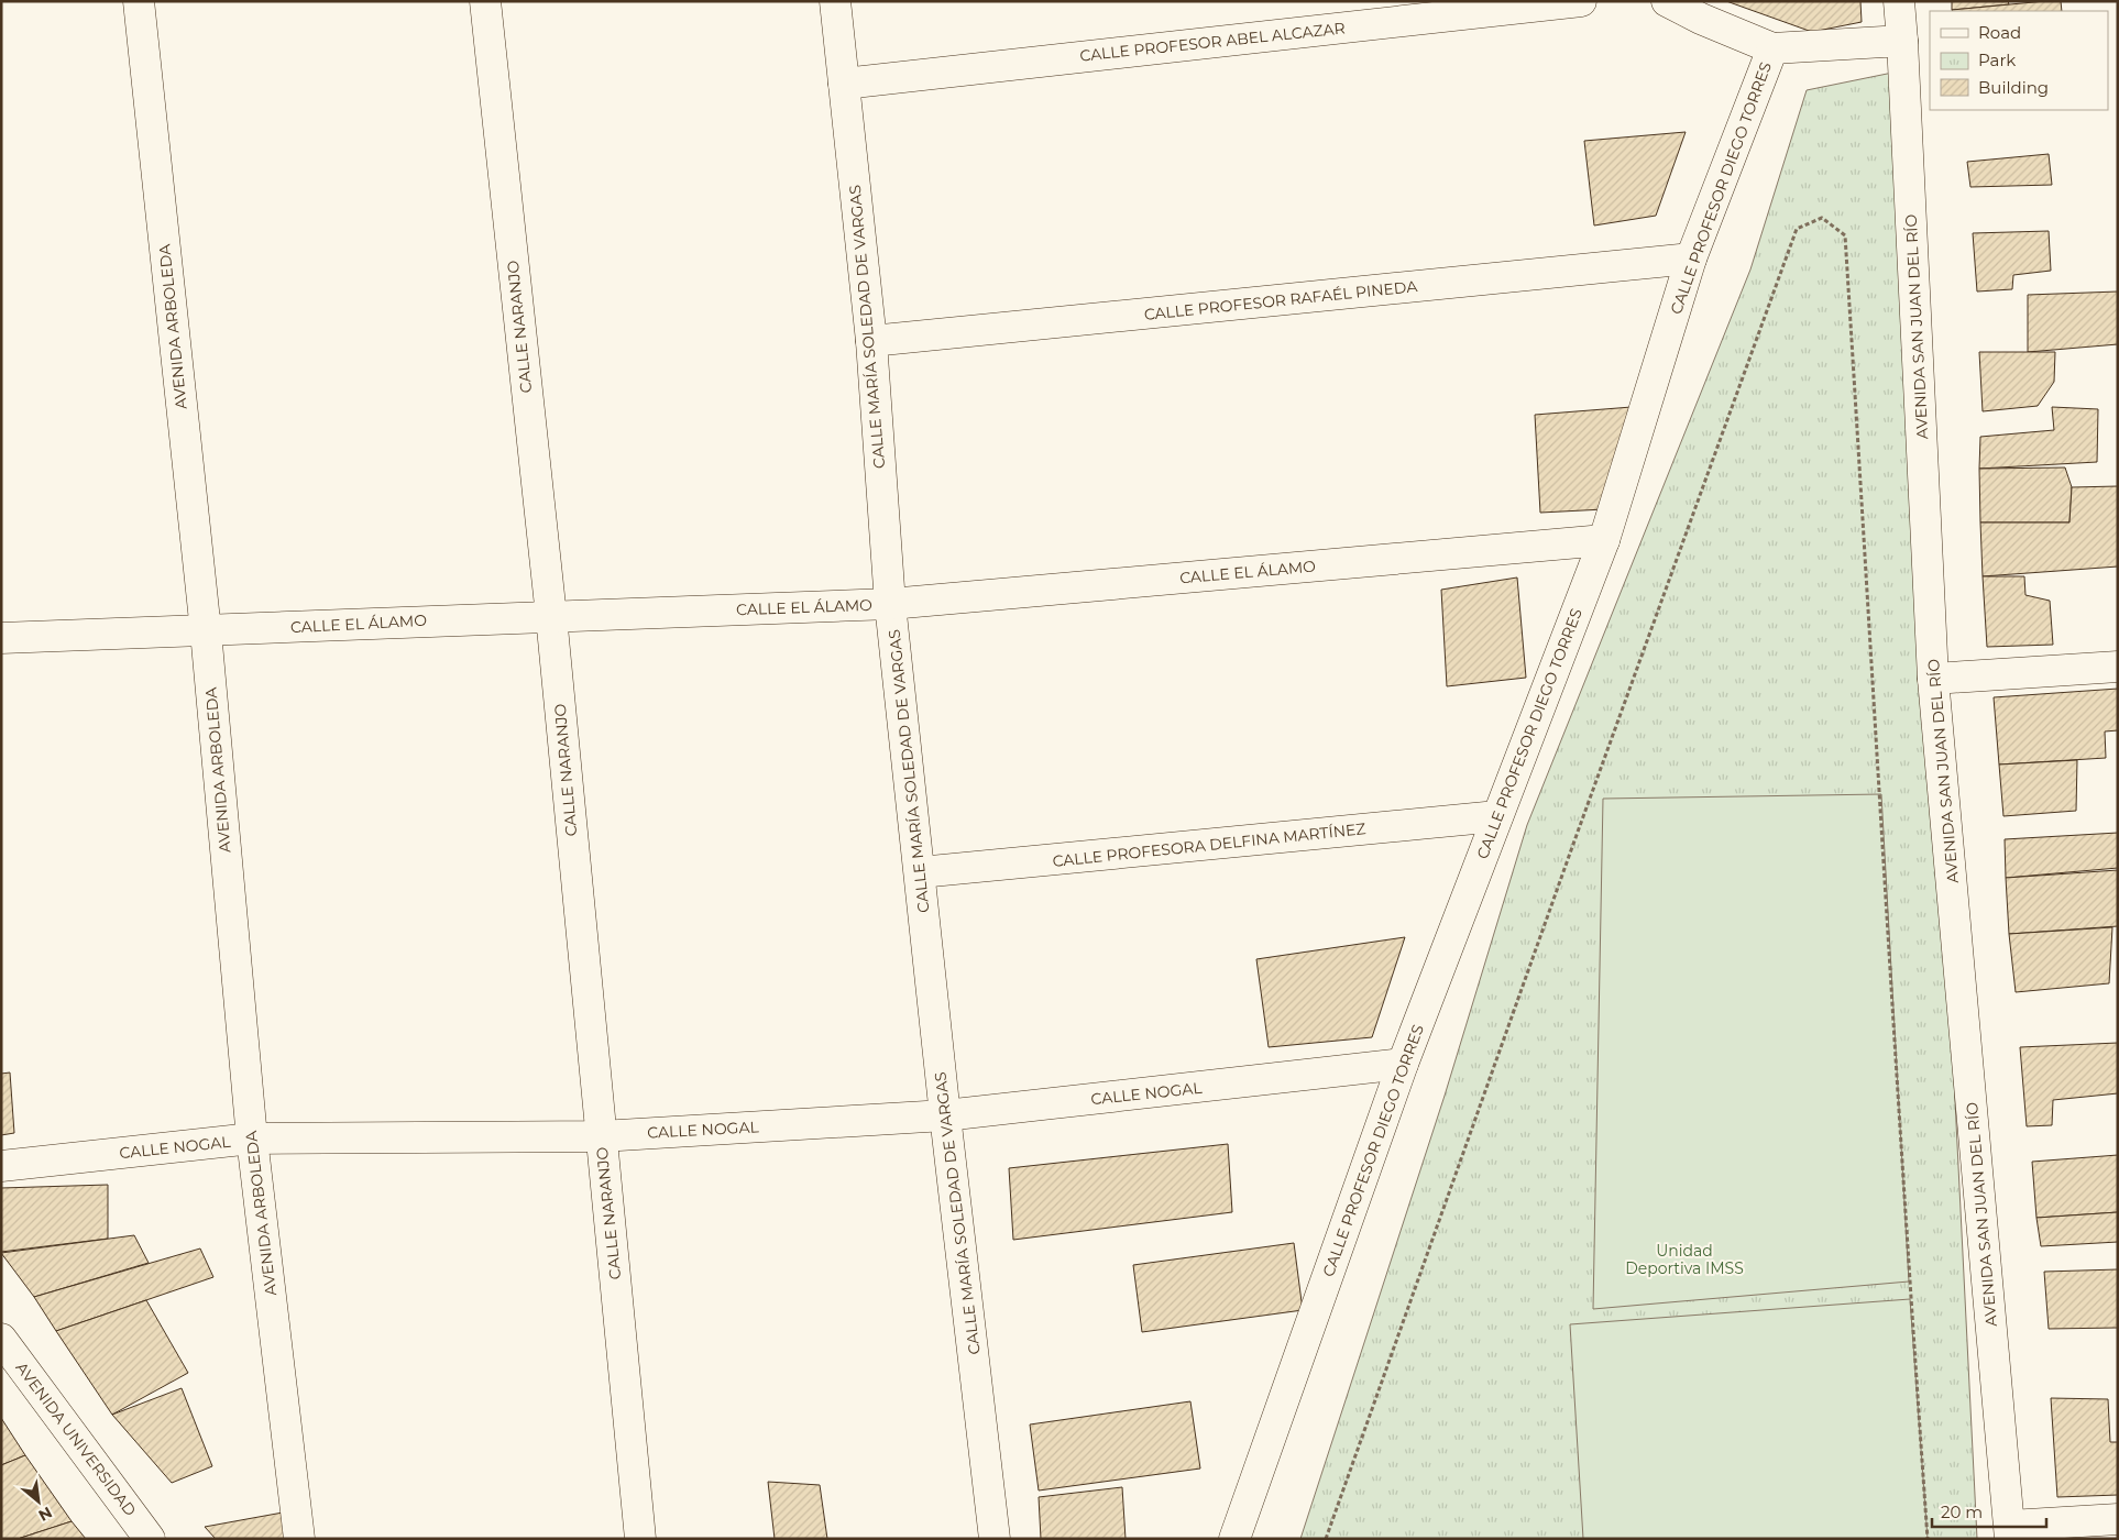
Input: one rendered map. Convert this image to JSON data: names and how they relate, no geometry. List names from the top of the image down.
{
  "streets": {
    "street": [
      "CALLE PROFESOR ABEL ALCAZAR",
      "CALLE PROFESOR DIEGO TORRES",
      "CALLE PROFESOR RAFAÉL PINEDA",
      "AVENIDA ARBOLEDA",
      "CALLE NARANJO",
      "CALLE MARÍA SOLEDAD DE VARGAS",
      "AVENIDA SAN JUAN DEL RÍO",
      "CALLE EL ÁLAMO",
      "CALLE PROFESORA DELFINA MARTÍNEZ",
      "CALLE NOGAL",
      "AVENIDA UNIVERSIDAD"
    ]
  },
  "crossings": [
    ["CALLE PROFESOR ABEL ALCAZAR", "CALLE MARÍA SOLEDAD DE VARGAS"],
    ["CALLE PROFESOR DIEGO TORRES", "CALLE PROFESOR RAFAÉL PINEDA"],
    ["CALLE PROFESOR DIEGO TORRES", "AVENIDA SAN JUAN DEL RÍO"],
    ["CALLE PROFESOR DIEGO TORRES", "CALLE EL ÁLAMO"],
    ["CALLE PROFESOR DIEGO TORRES", "CALLE PROFESORA DELFINA MARTÍNEZ"],
    ["CALLE PROFESOR DIEGO TORRES", "CALLE NOGAL"],
    ["CALLE PROFESOR RAFAÉL PINEDA", "CALLE MARÍA SOLEDAD DE VARGAS"],
    ["AVENIDA ARBOLEDA", "CALLE EL ÁLAMO"],
    ["AVENIDA ARBOLEDA", "CALLE NOGAL"],
    ["CALLE NARANJO", "CALLE EL ÁLAMO"],
    ["CALLE NARANJO", "CALLE NOGAL"],
    ["CALLE MARÍA SOLEDAD DE VARGAS", "CALLE EL ÁLAMO"],
    ["CALLE MARÍA SOLEDAD DE VARGAS", "CALLE PROFESORA DELFINA MARTÍNEZ"],
    ["CALLE MARÍA SOLEDAD DE VARGAS", "CALLE NOGAL"]
  ],
  "parks": ["Unidad Deportiva IMSS"],
  "legend": ["Road", "Park", "Building"],
  "scale_bar": "20 m",
  "north": "bottom right"
}
